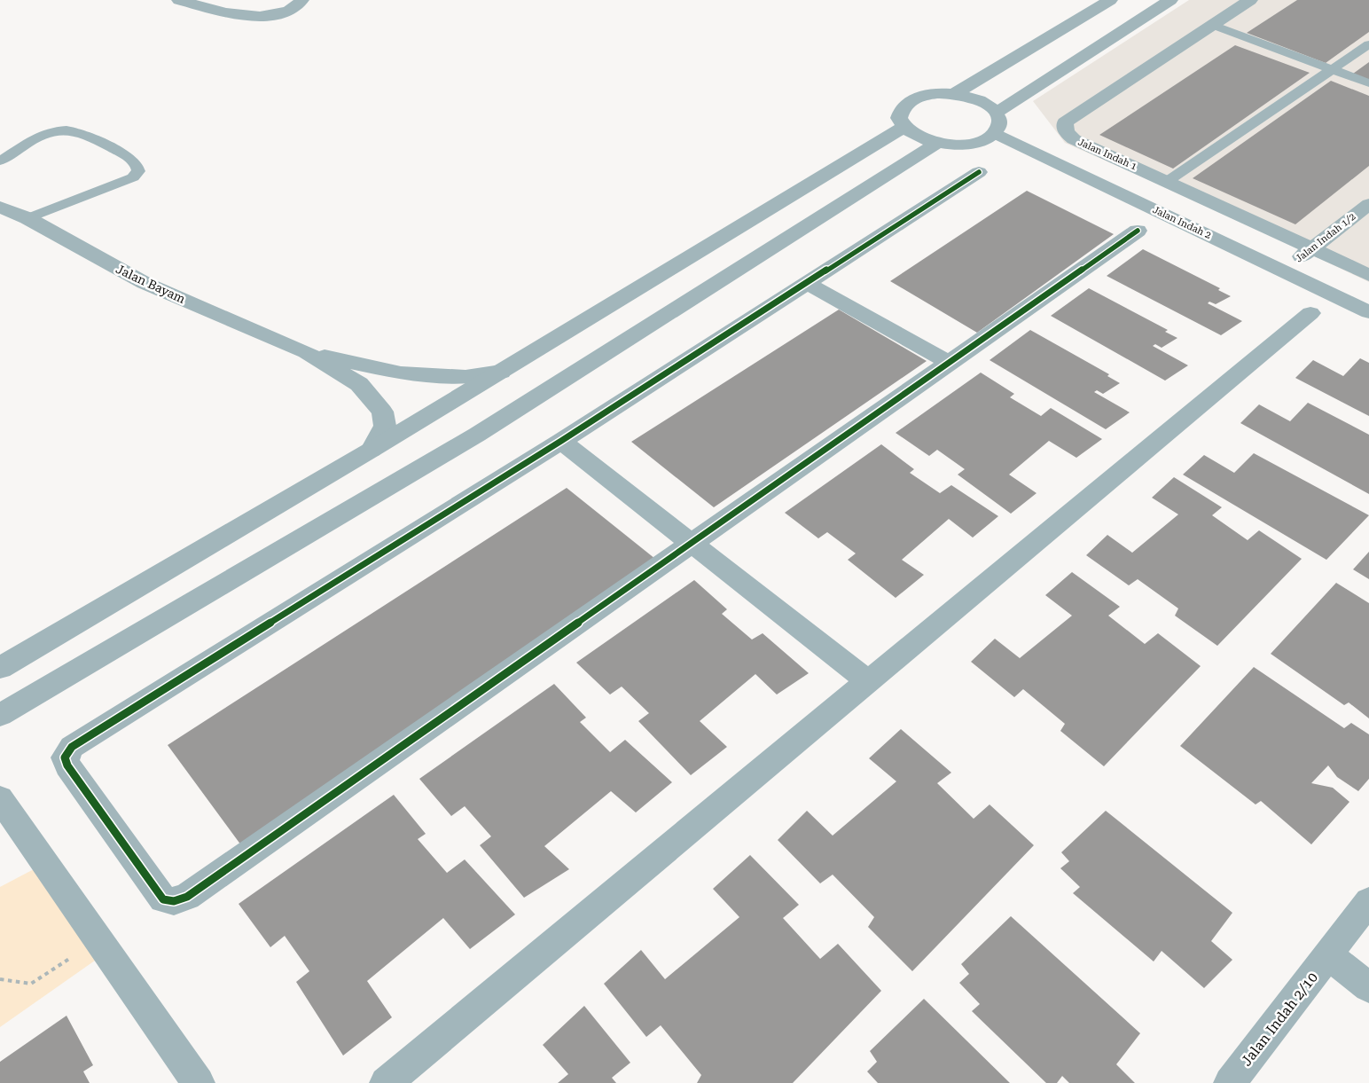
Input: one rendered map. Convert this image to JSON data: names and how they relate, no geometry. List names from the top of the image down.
{
  "streets": {
    "street": [
      "Jalan Indah 1",
      "Jalan Indah 2",
      "Jalan Indah 1/2",
      "Jalan Bayam",
      "Jalan Indah 2/10"
    ]
  },
  "crossings": [
    ["Jalan Indah 1", "Jalan Indah 1/2"],
    ["Jalan Indah 2", "Jalan Indah 1/2"]
  ]
}
